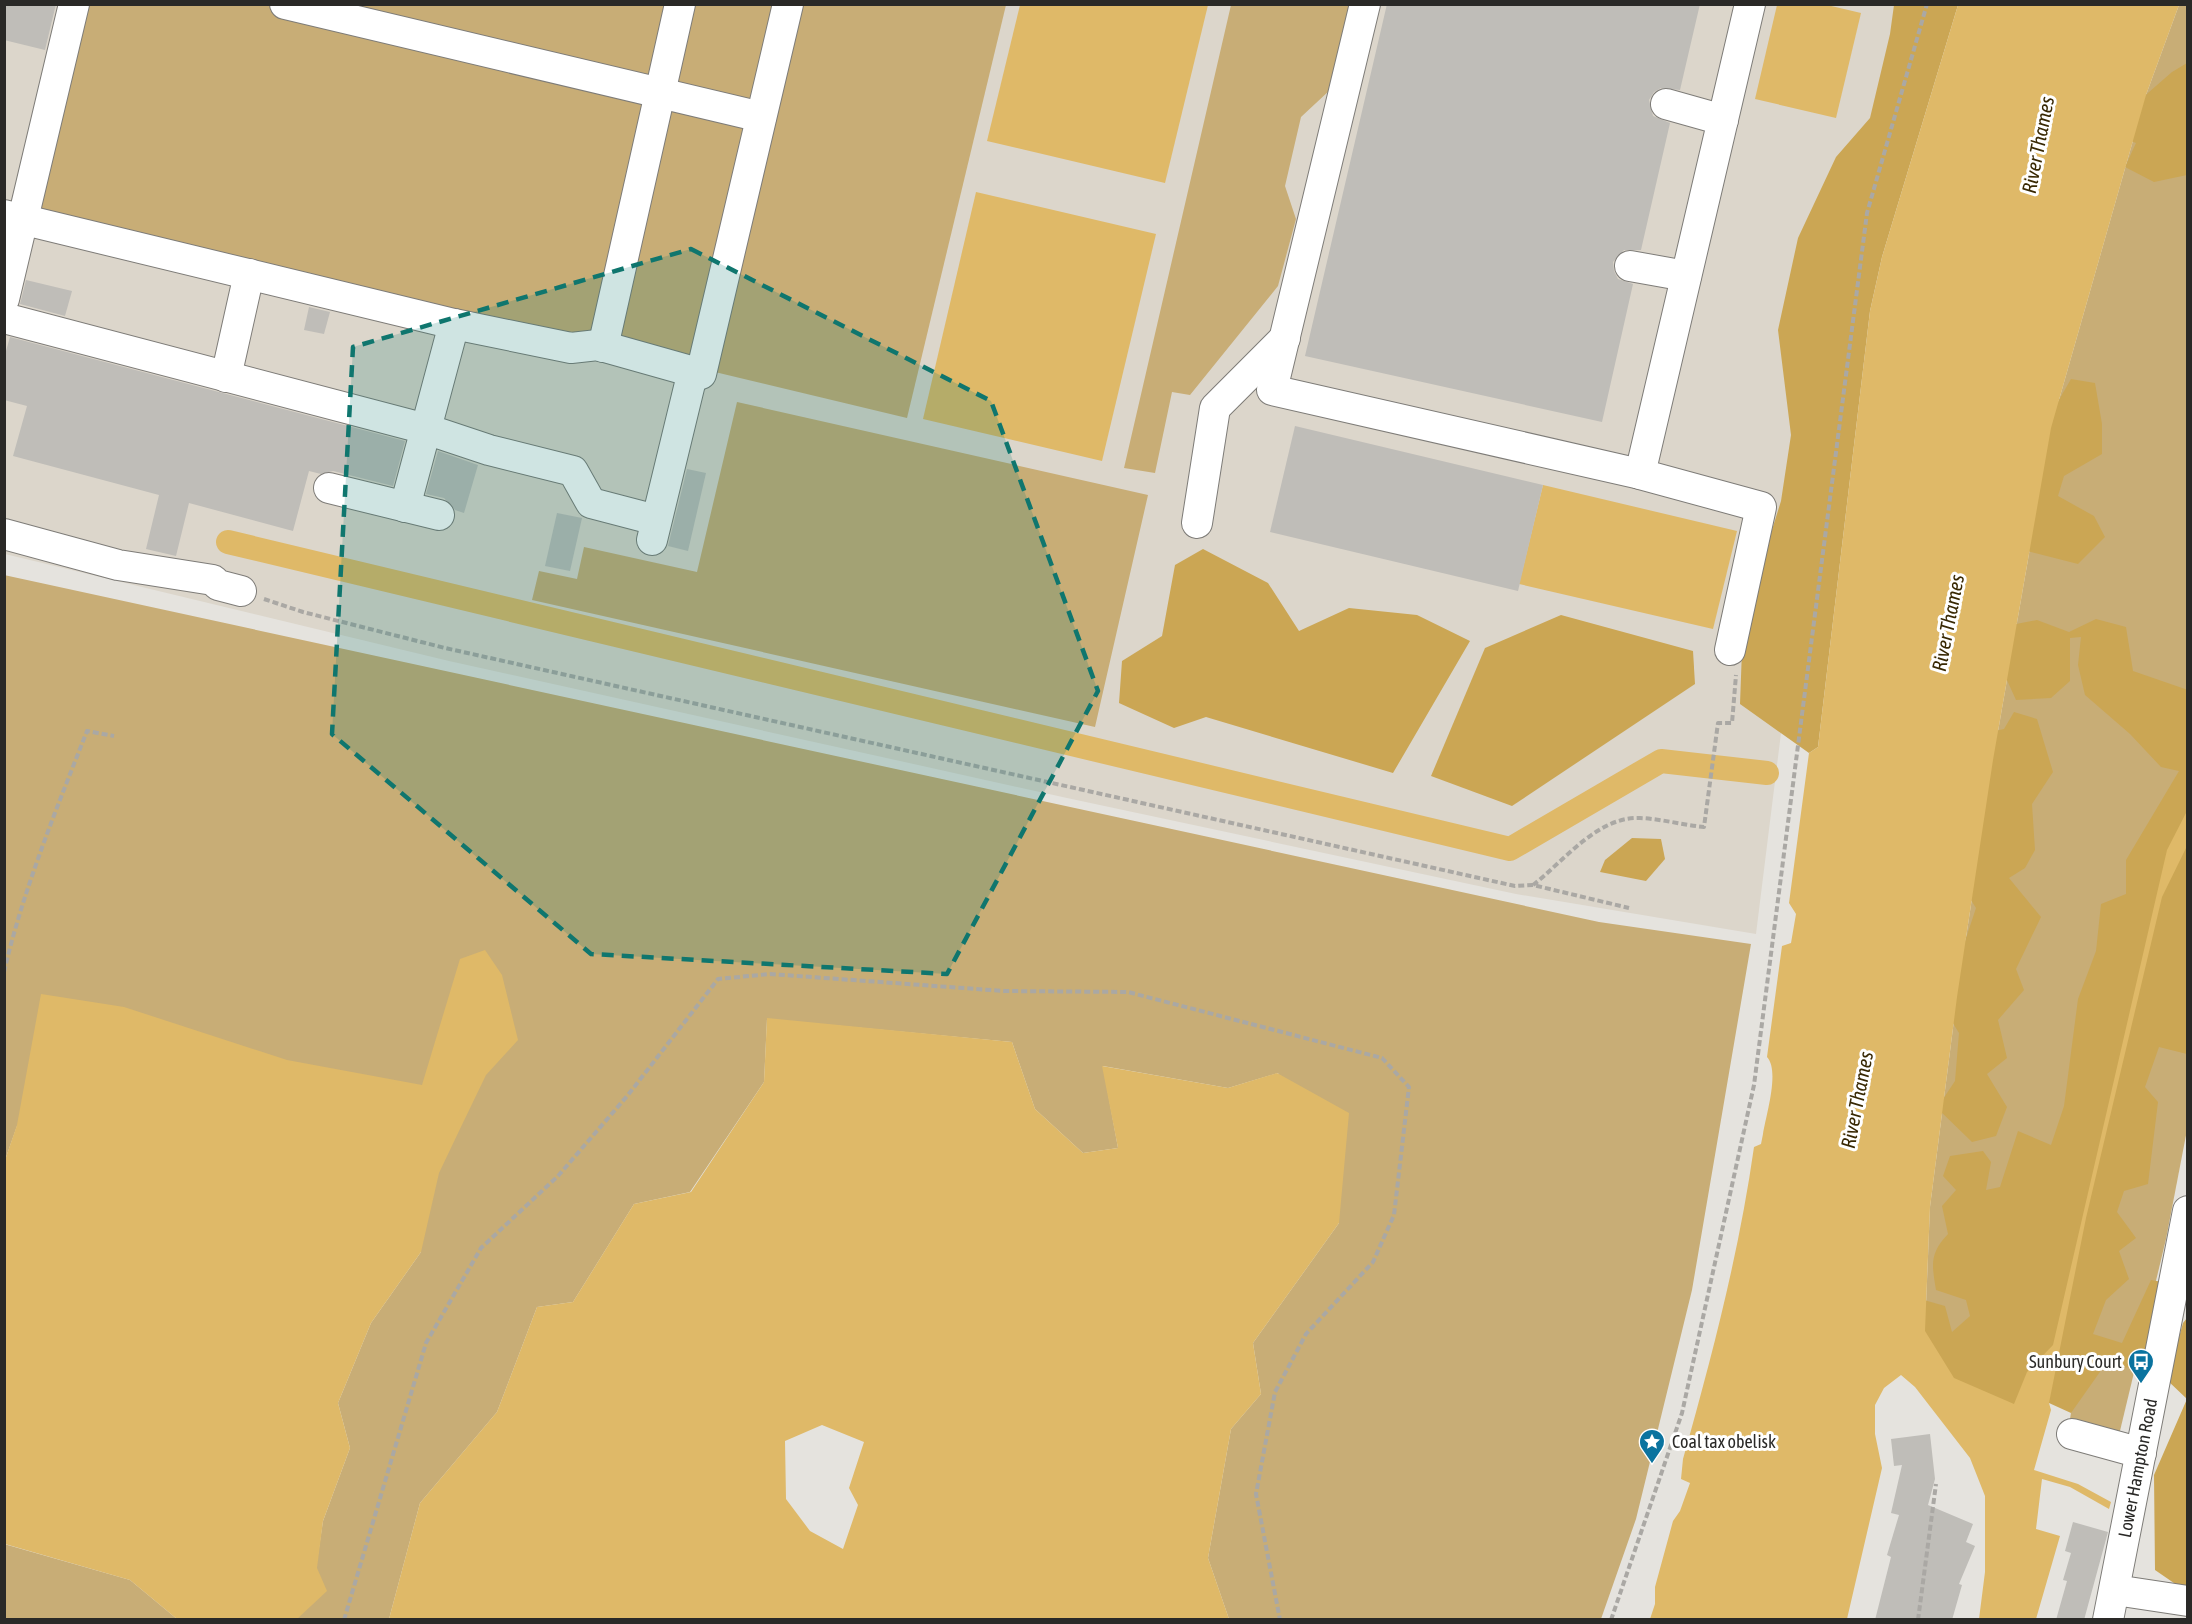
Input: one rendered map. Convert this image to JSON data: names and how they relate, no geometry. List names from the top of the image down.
{
  "streets": {
    "street": ["Lower Hampton Road"]
  },
  "water": ["River Thames"],
  "places": {
    "bus stop": ["Sunbury Court"],
    "place": ["Coal tax obelisk"]
  }
}
